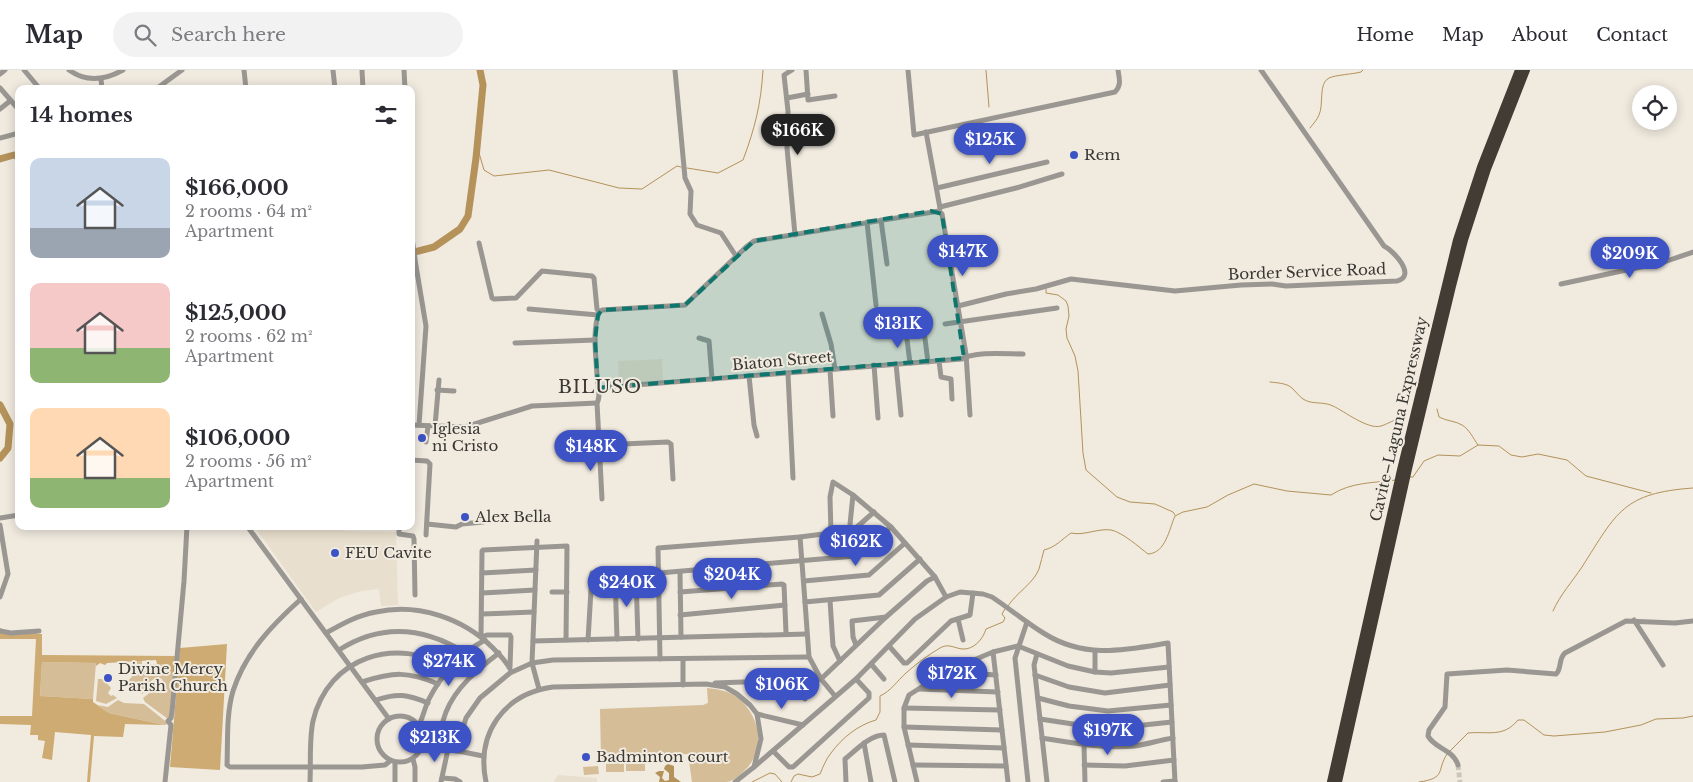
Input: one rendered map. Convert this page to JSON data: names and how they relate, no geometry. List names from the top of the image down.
{
  "streets": {
    "highway": ["Cavite–Laguna Expressway"],
    "street": ["Border Service Road", "Biaton Street"]
  },
  "districts": ["BILUSO"],
  "places": [
    "Rem",
    "Iglesia ni Cristo",
    "Alex Bella",
    "FEU Cavite",
    "Divine Mercy Parish Church",
    "Badminton court"
  ],
  "page": {
    "header": "Map",
    "search": "Search here",
    "nav": [
      "Home",
      "Map",
      "About",
      "Contact"
    ],
    "heading": "14 homes",
    "price": [
      "$166K",
      "$125K",
      "$147K",
      "$209K",
      "$131K",
      "$148K",
      "$162K",
      "$204K",
      "$240K",
      "$274K",
      "$172K",
      "$106K",
      "$197K",
      "$213K"
    ],
    "list": [
      {
        "name": "$166,000",
        "note": "2 rooms · 64 m² · Apartment"
      },
      {
        "name": "$125,000",
        "note": "2 rooms · 62 m² · Apartment"
      },
      {
        "name": "$106,000",
        "note": "2 rooms · 56 m² · Apartment"
      }
    ]
  }
}
